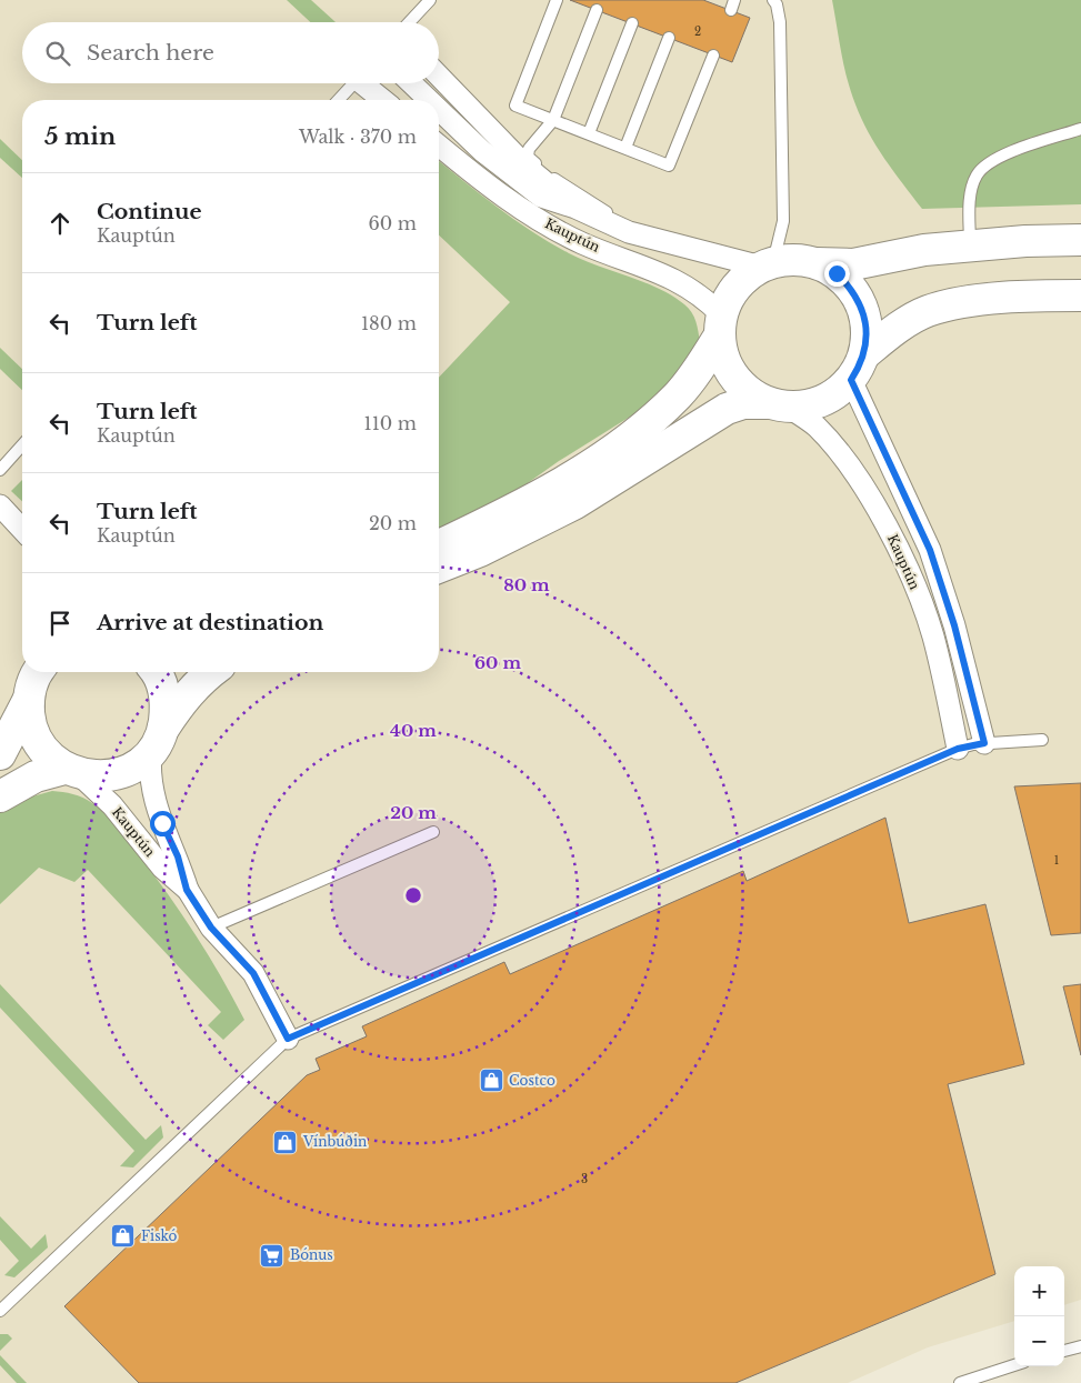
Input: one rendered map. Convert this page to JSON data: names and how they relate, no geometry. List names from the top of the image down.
{
  "streets": {
    "street": ["Kauptún"]
  },
  "places": {
    "shop": ["Costco", "Vínbúðin", "Fiskó"],
    "supermarket": ["Bónus"]
  },
  "house_numbers": ["2", "1", "3"],
  "page": {
    "search": "Search here",
    "heading": ["5 min", "Walk · 370 m"],
    "list": [
      ["Continue", "Kauptún", "60 m"],
      ["Turn left", "180 m"],
      ["Turn left", "Kauptún", "110 m"],
      ["Turn left", "Kauptún", "20 m"],
      "Arrive at destination"
    ],
    "map_buttons": ["+", "−"]
  },
  "rings": [
    "80 m",
    "60 m",
    "40 m",
    "20 m"
  ]
}
